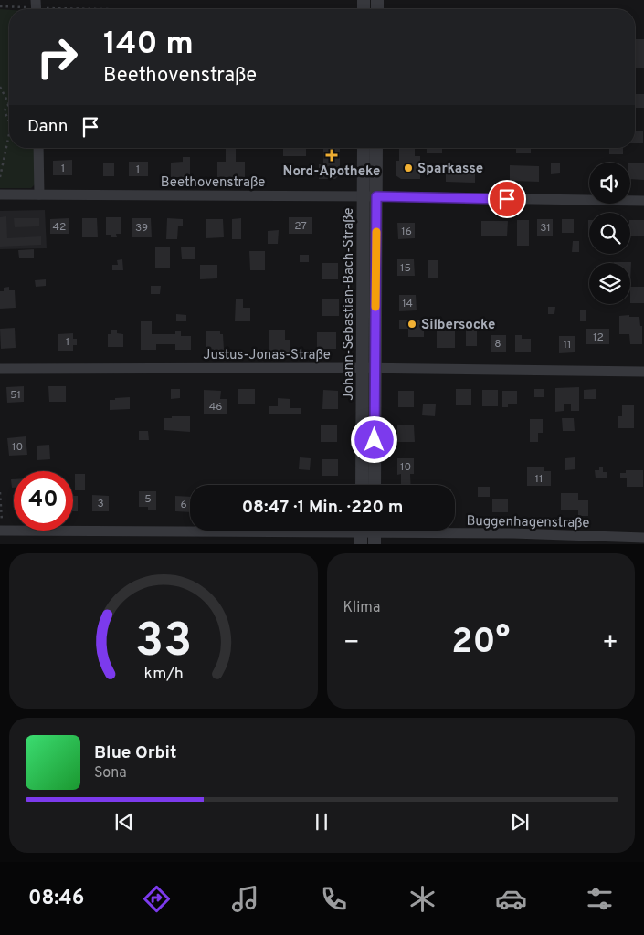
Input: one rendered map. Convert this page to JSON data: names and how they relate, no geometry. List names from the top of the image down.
{
  "streets": {
    "street": [
      "Beethovenstraße",
      "Johann-Sebastian-Bach-Straße",
      "Justus-Jonas-Straße",
      "Buggenhagenstraße"
    ]
  },
  "crossings": [
    ["Beethovenstraße", "Johann-Sebastian-Bach-Straße"],
    ["Johann-Sebastian-Bach-Straße", "Justus-Jonas-Straße"]
  ],
  "places": {
    "health": ["Nord-Apotheke"],
    "other": ["Sparkasse", "Silbersocke"]
  },
  "house_numbers": [
    "1",
    "1",
    "27",
    "42",
    "39",
    "31",
    "16",
    "15",
    "14",
    "12",
    "1",
    "8",
    "11",
    "51",
    "46",
    "10",
    "10",
    "11",
    "5",
    "3",
    "6"
  ],
  "page": {
    "turn": ["140 m", "Beethovenstraße"],
    "then": "Dann",
    "limit": "40",
    "trip": "08:47 · 1 Min. · 220 m",
    "tile": "Klima",
    "heat": ["−", "20°", "+"],
    "song": ["Blue Orbit", "Sona"],
    "tabs": "08:46",
    "gauge": ["33", "km/h"]
  }
}
